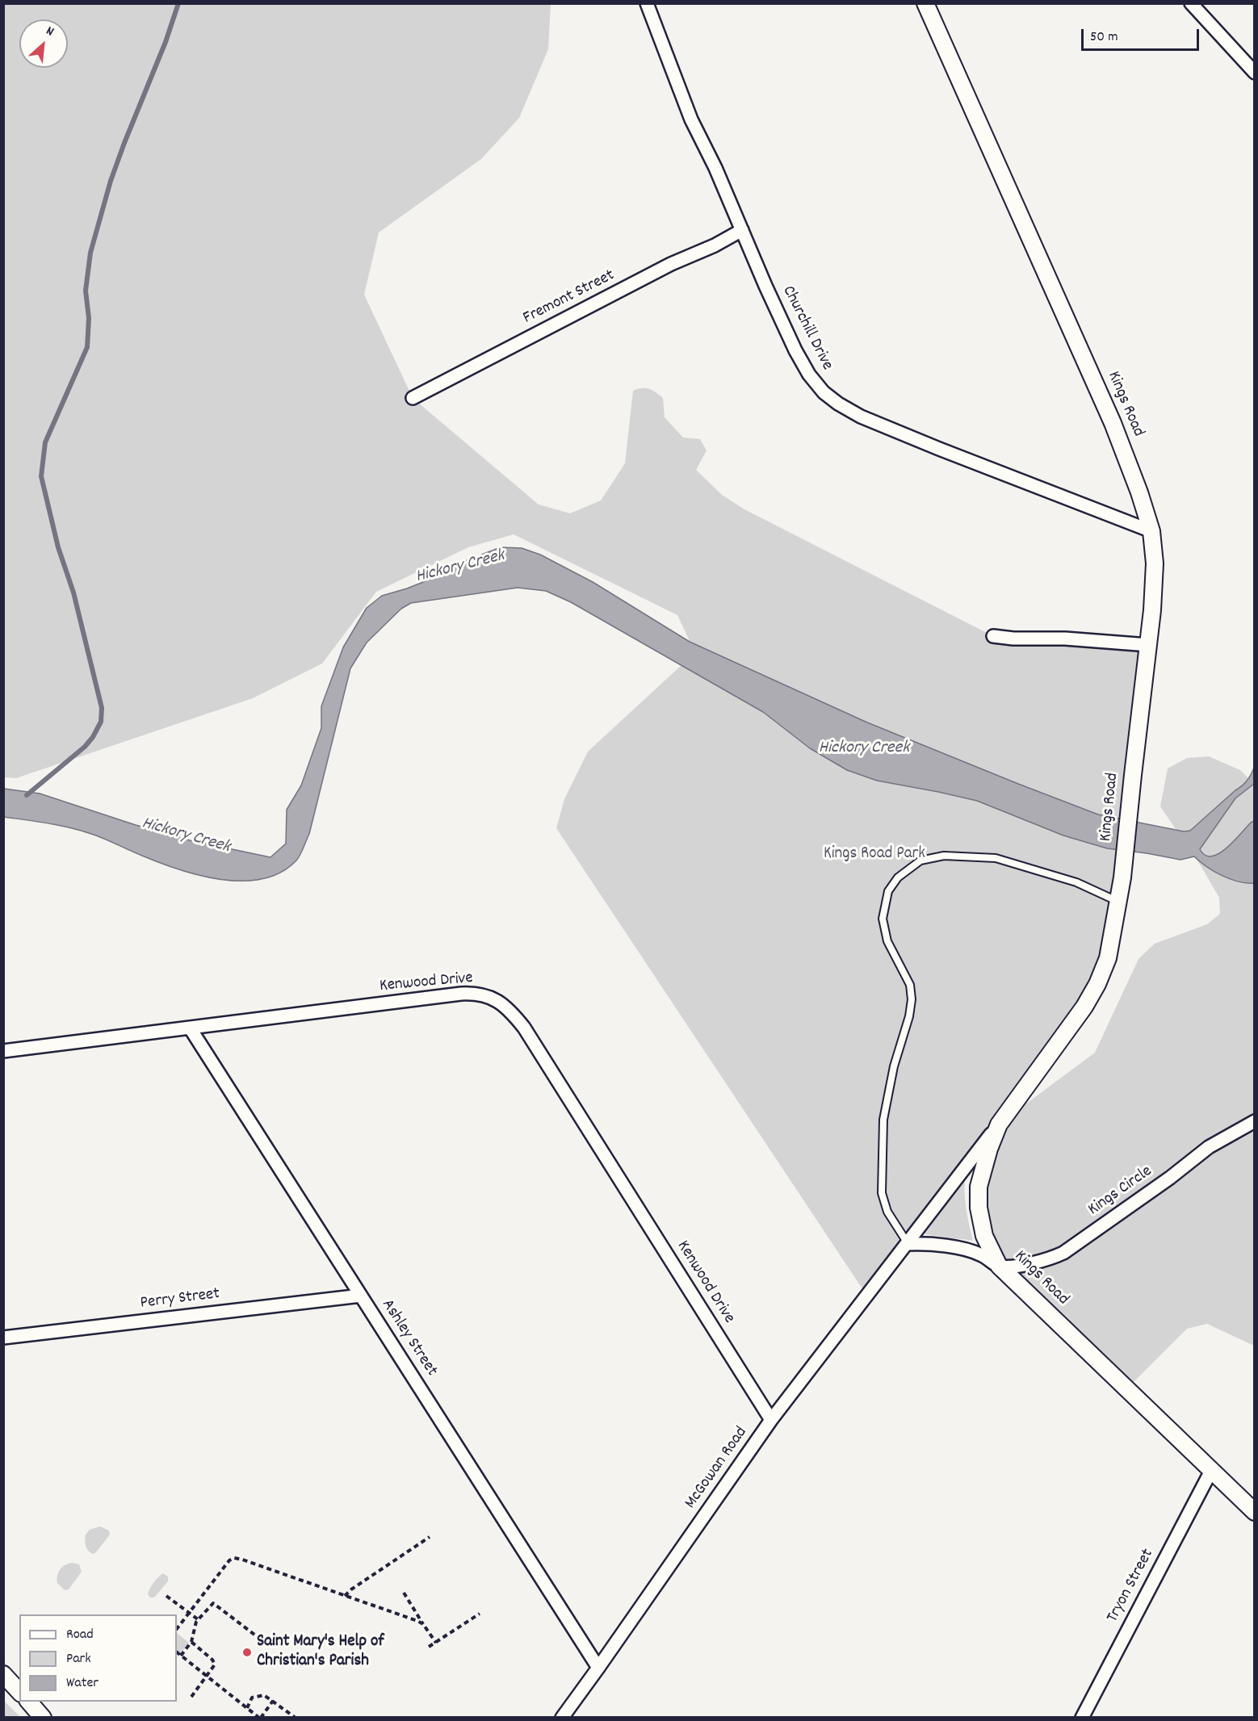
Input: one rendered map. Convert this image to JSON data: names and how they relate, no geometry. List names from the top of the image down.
{
  "streets": {
    "street": [
      "Fremont Street",
      "Churchill Drive",
      "Kings Road",
      "Kenwood Drive",
      "Kings Circle",
      "Perry Street",
      "Ashley Street",
      "McGowan Road",
      "Tryon Street"
    ]
  },
  "crossings": [
    ["Fremont Street", "Churchill Drive"],
    ["Churchill Drive", "Kings Road"],
    ["Kings Road", "Kings Circle"],
    ["Kings Road", "McGowan Road"],
    ["Kings Road", "Tryon Street"],
    ["Kenwood Drive", "Ashley Street"],
    ["Kenwood Drive", "McGowan Road"],
    ["Perry Street", "Ashley Street"],
    ["Ashley Street", "McGowan Road"]
  ],
  "water": ["Hickory Creek"],
  "parks": ["Kings Road Park"],
  "places": ["Saint Mary's Help of Christian's Parish"],
  "legend": ["Road", "Park", "Water"],
  "scale_bar": "50 m",
  "north": "top right"
}
